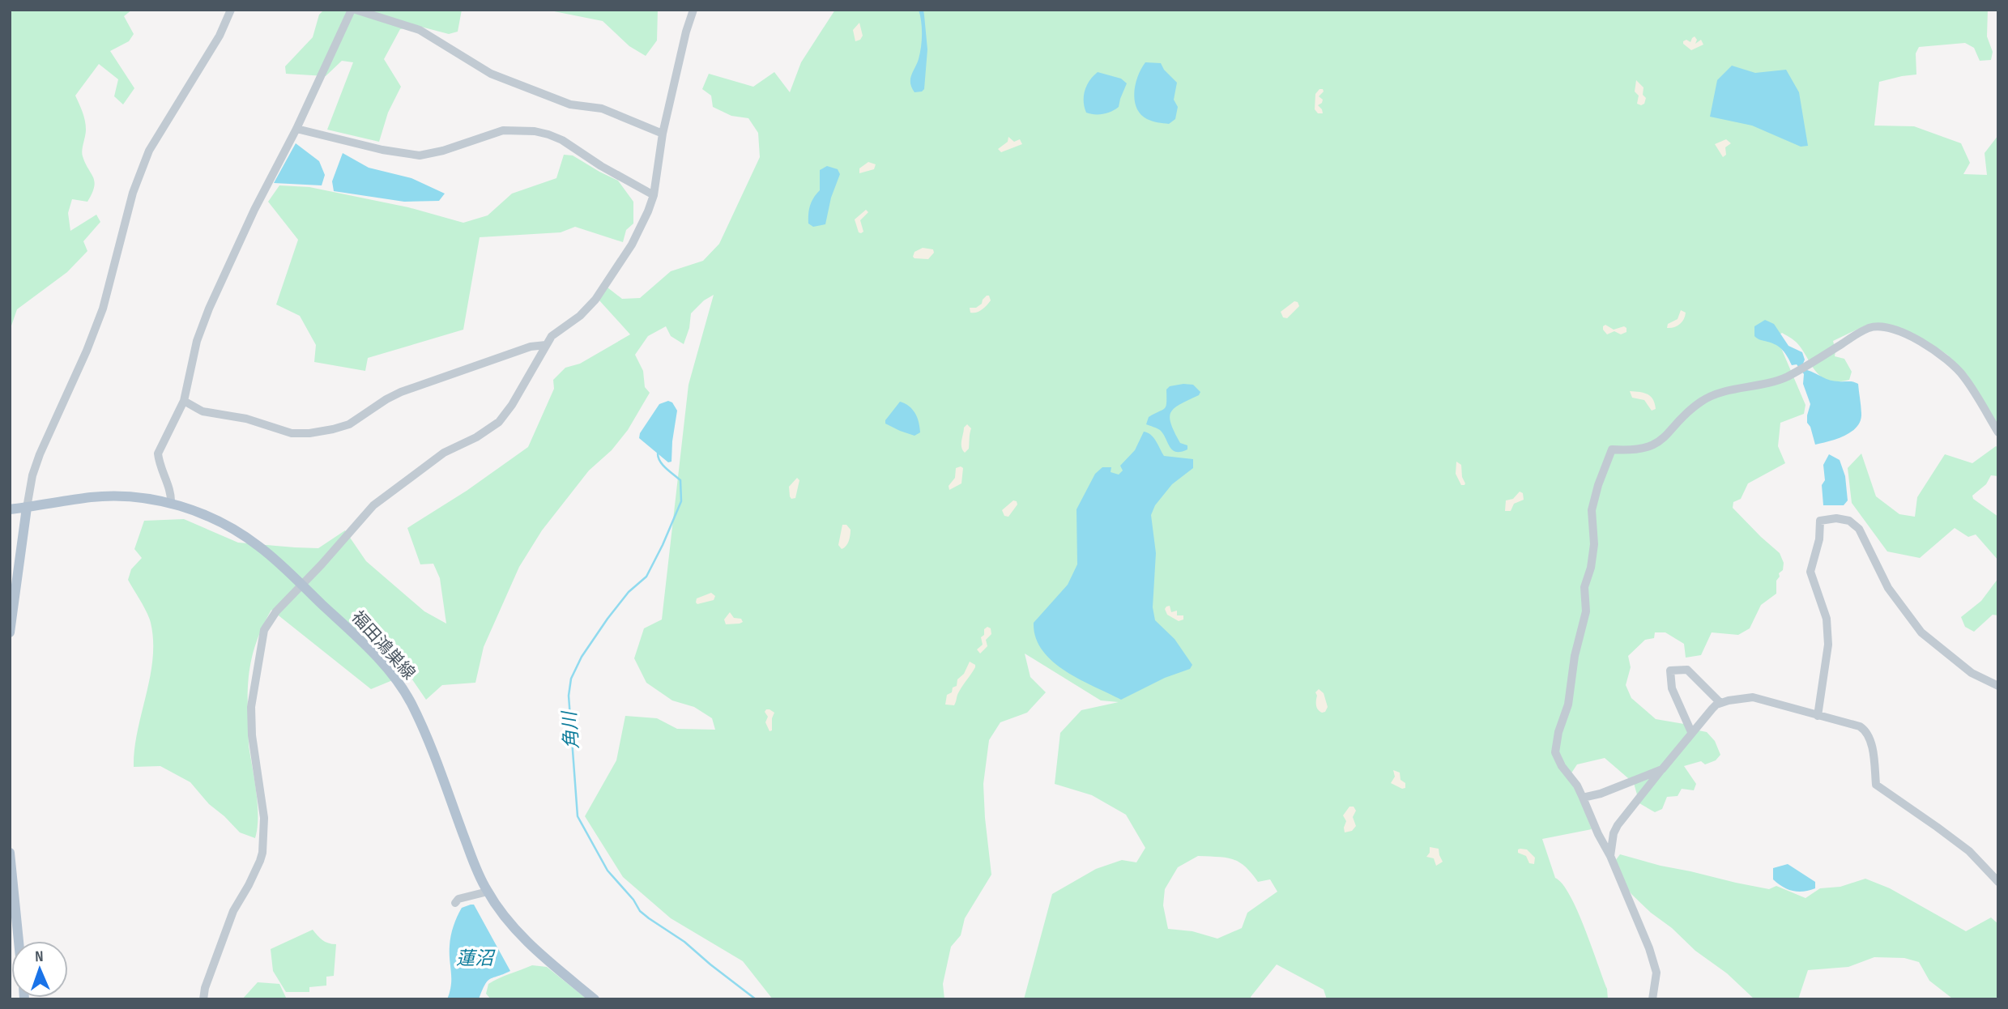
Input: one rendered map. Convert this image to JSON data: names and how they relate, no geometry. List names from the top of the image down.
{
  "streets": {
    "main road": ["福田鴻巣線"]
  },
  "water": ["角川", "蓮沼"],
  "north": "top"
}
